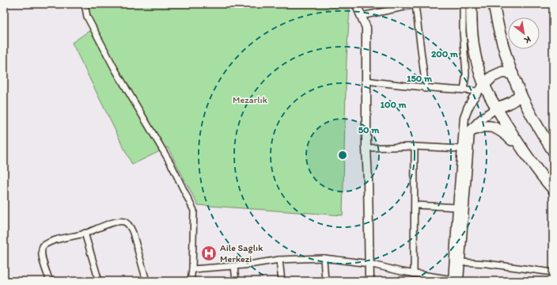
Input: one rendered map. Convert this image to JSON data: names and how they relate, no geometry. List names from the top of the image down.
{
  "parks": ["Mezarlık"],
  "places": {
    "hospital": ["Aile Sağlık Merkezi"]
  },
  "north": "bottom right",
  "rings": [
    "200 m",
    "150 m",
    "100 m",
    "50 m"
  ]
}
